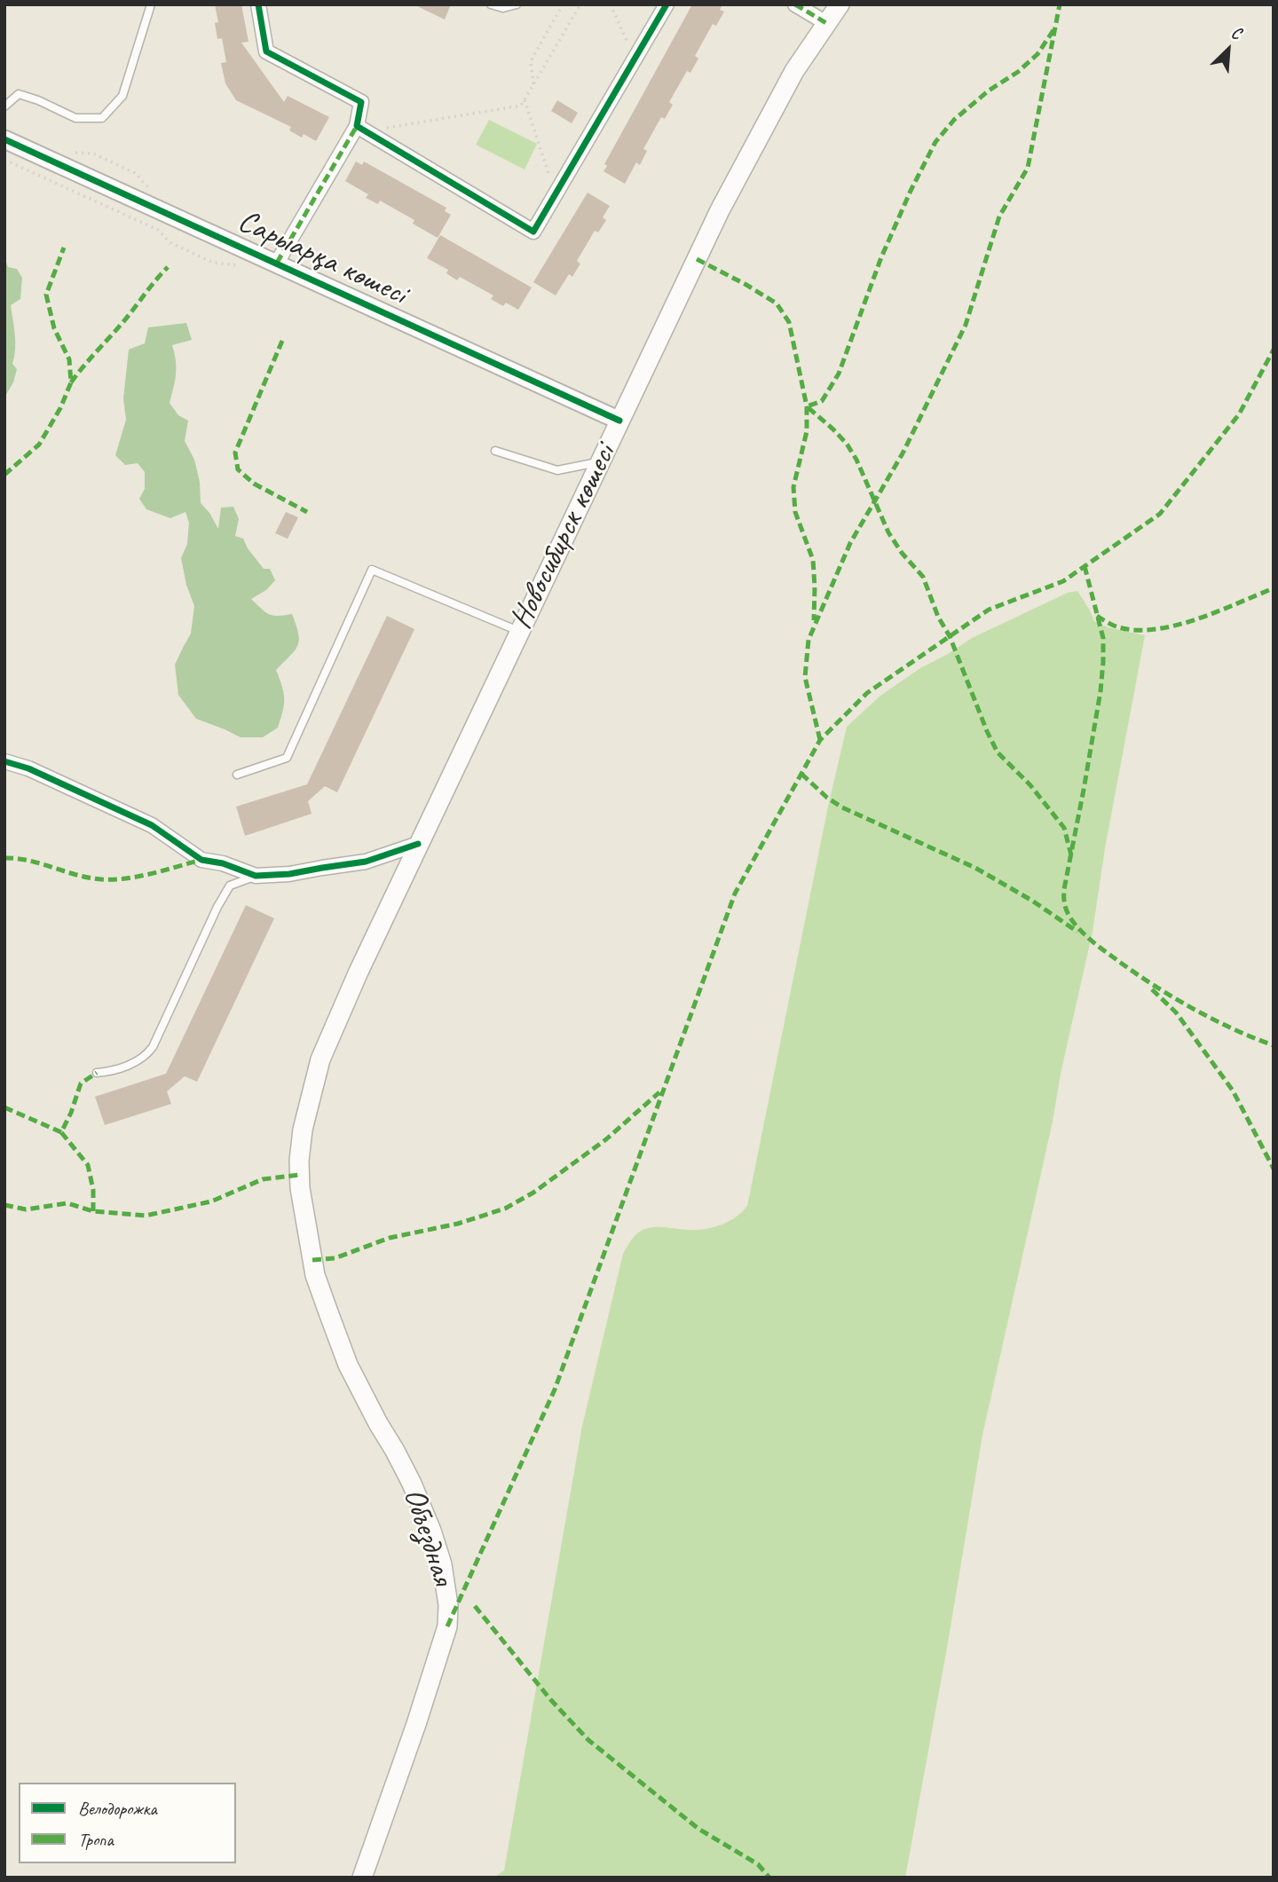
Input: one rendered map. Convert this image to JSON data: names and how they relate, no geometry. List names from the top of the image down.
{
  "streets": {
    "main road": ["Новосибирск көшесі", "Объездная"],
    "street": ["Сарыарқа көшесі"]
  },
  "crossings": [
    ["Сарыарқа көшесі", "Новосибирск көшесі"],
    ["Новосибирск көшесі", "Объездная"]
  ],
  "legend": ["Велодорожка", "Тропа"],
  "north": "top right"
}
